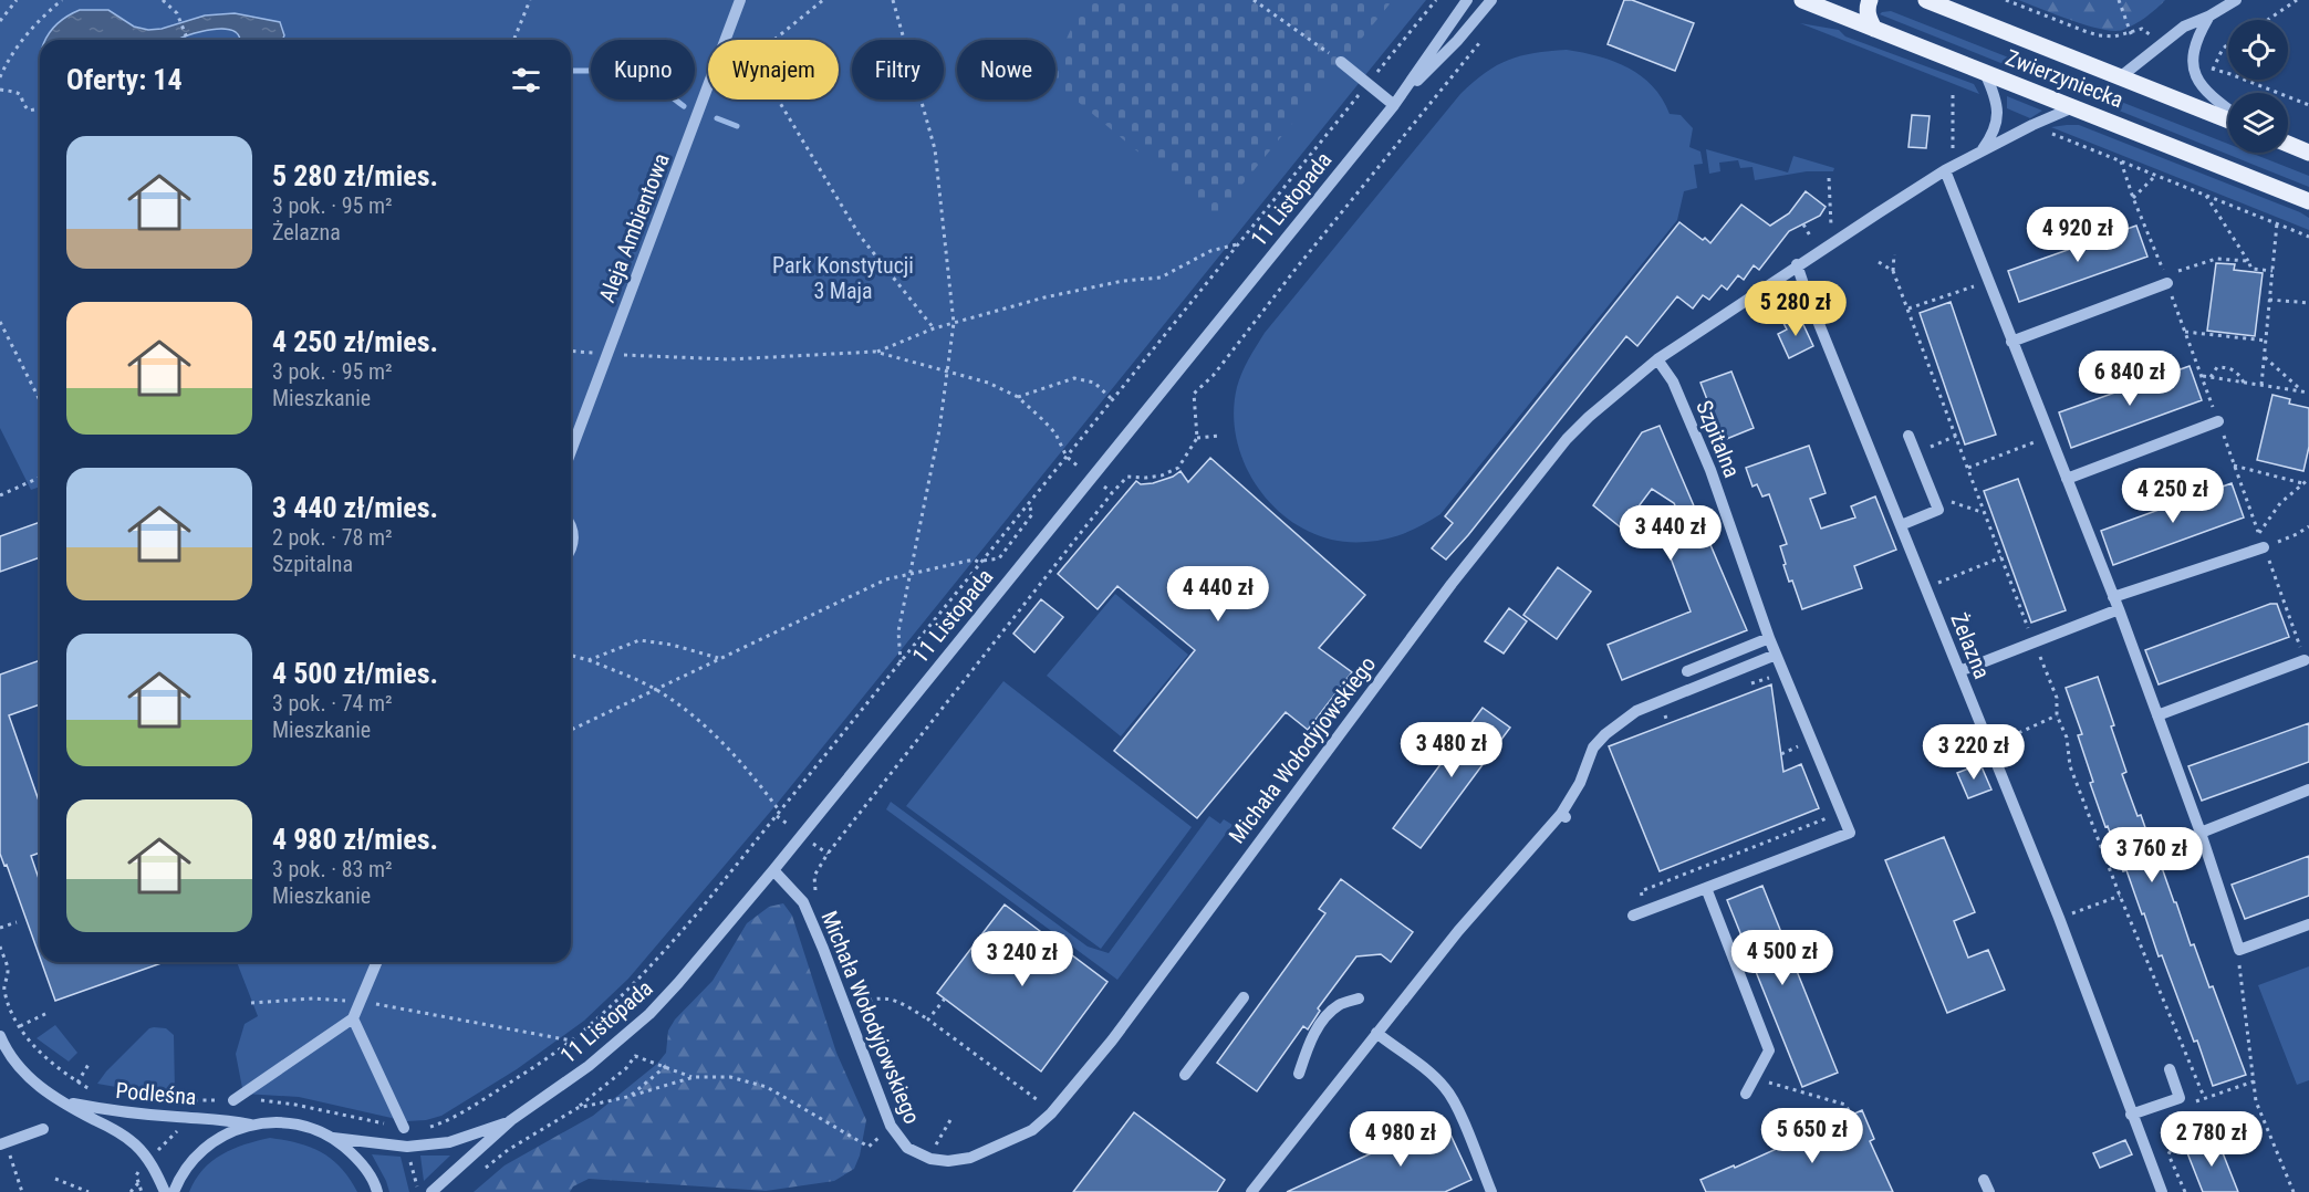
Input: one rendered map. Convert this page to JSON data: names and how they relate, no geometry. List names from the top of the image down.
{
  "streets": {
    "main road": ["Zwierzyniecka"],
    "street": [
      "11 Listopada",
      "Aleja Ambientowa",
      "Szpitalna",
      "Żelazna",
      "Michała Wołodyjowskiego",
      "Podleśna"
    ]
  },
  "crossings": [
    ["Zwierzyniecka", "Michała Wołodyjowskiego"],
    ["11 Listopada", "Michała Wołodyjowskiego"],
    ["Szpitalna", "Michała Wołodyjowskiego"],
    ["Żelazna", "Michała Wołodyjowskiego"]
  ],
  "parks": ["Park Konstytucji 3 Maja"],
  "page": {
    "chip": [
      "Kupno",
      "Wynajem",
      "Filtry",
      "Nowe"
    ],
    "heading": "Oferty: 14",
    "list": [
      {
        "name": "5 280 zł/mies.",
        "note": "3 pok. · 95 m² · Żelazna"
      },
      {
        "name": "4 250 zł/mies.",
        "note": "3 pok. · 95 m² · Mieszkanie"
      },
      {
        "name": "3 440 zł/mies.",
        "note": "2 pok. · 78 m² · Szpitalna"
      },
      {
        "name": "4 500 zł/mies.",
        "note": "3 pok. · 74 m² · Mieszkanie"
      },
      {
        "name": "4 980 zł/mies.",
        "note": "3 pok. · 83 m² · Mieszkanie"
      }
    ],
    "price": [
      "4 920 zł",
      "5 280 zł",
      "6 840 zł",
      "4 250 zł",
      "3 440 zł",
      "4 440 zł",
      "3 480 zł",
      "3 220 zł",
      "3 760 zł",
      "4 500 zł",
      "3 240 zł",
      "5 650 zł",
      "4 980 zł",
      "2 780 zł"
    ]
  }
}
